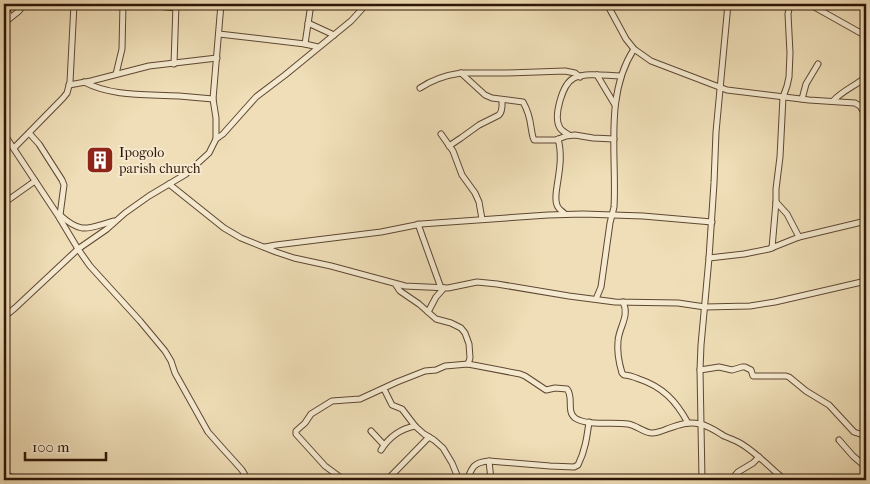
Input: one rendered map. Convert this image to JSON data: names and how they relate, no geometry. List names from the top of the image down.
{
  "places": {
    "building": ["Ipogolo parish church"]
  },
  "scale_bar": "100 m"
}
